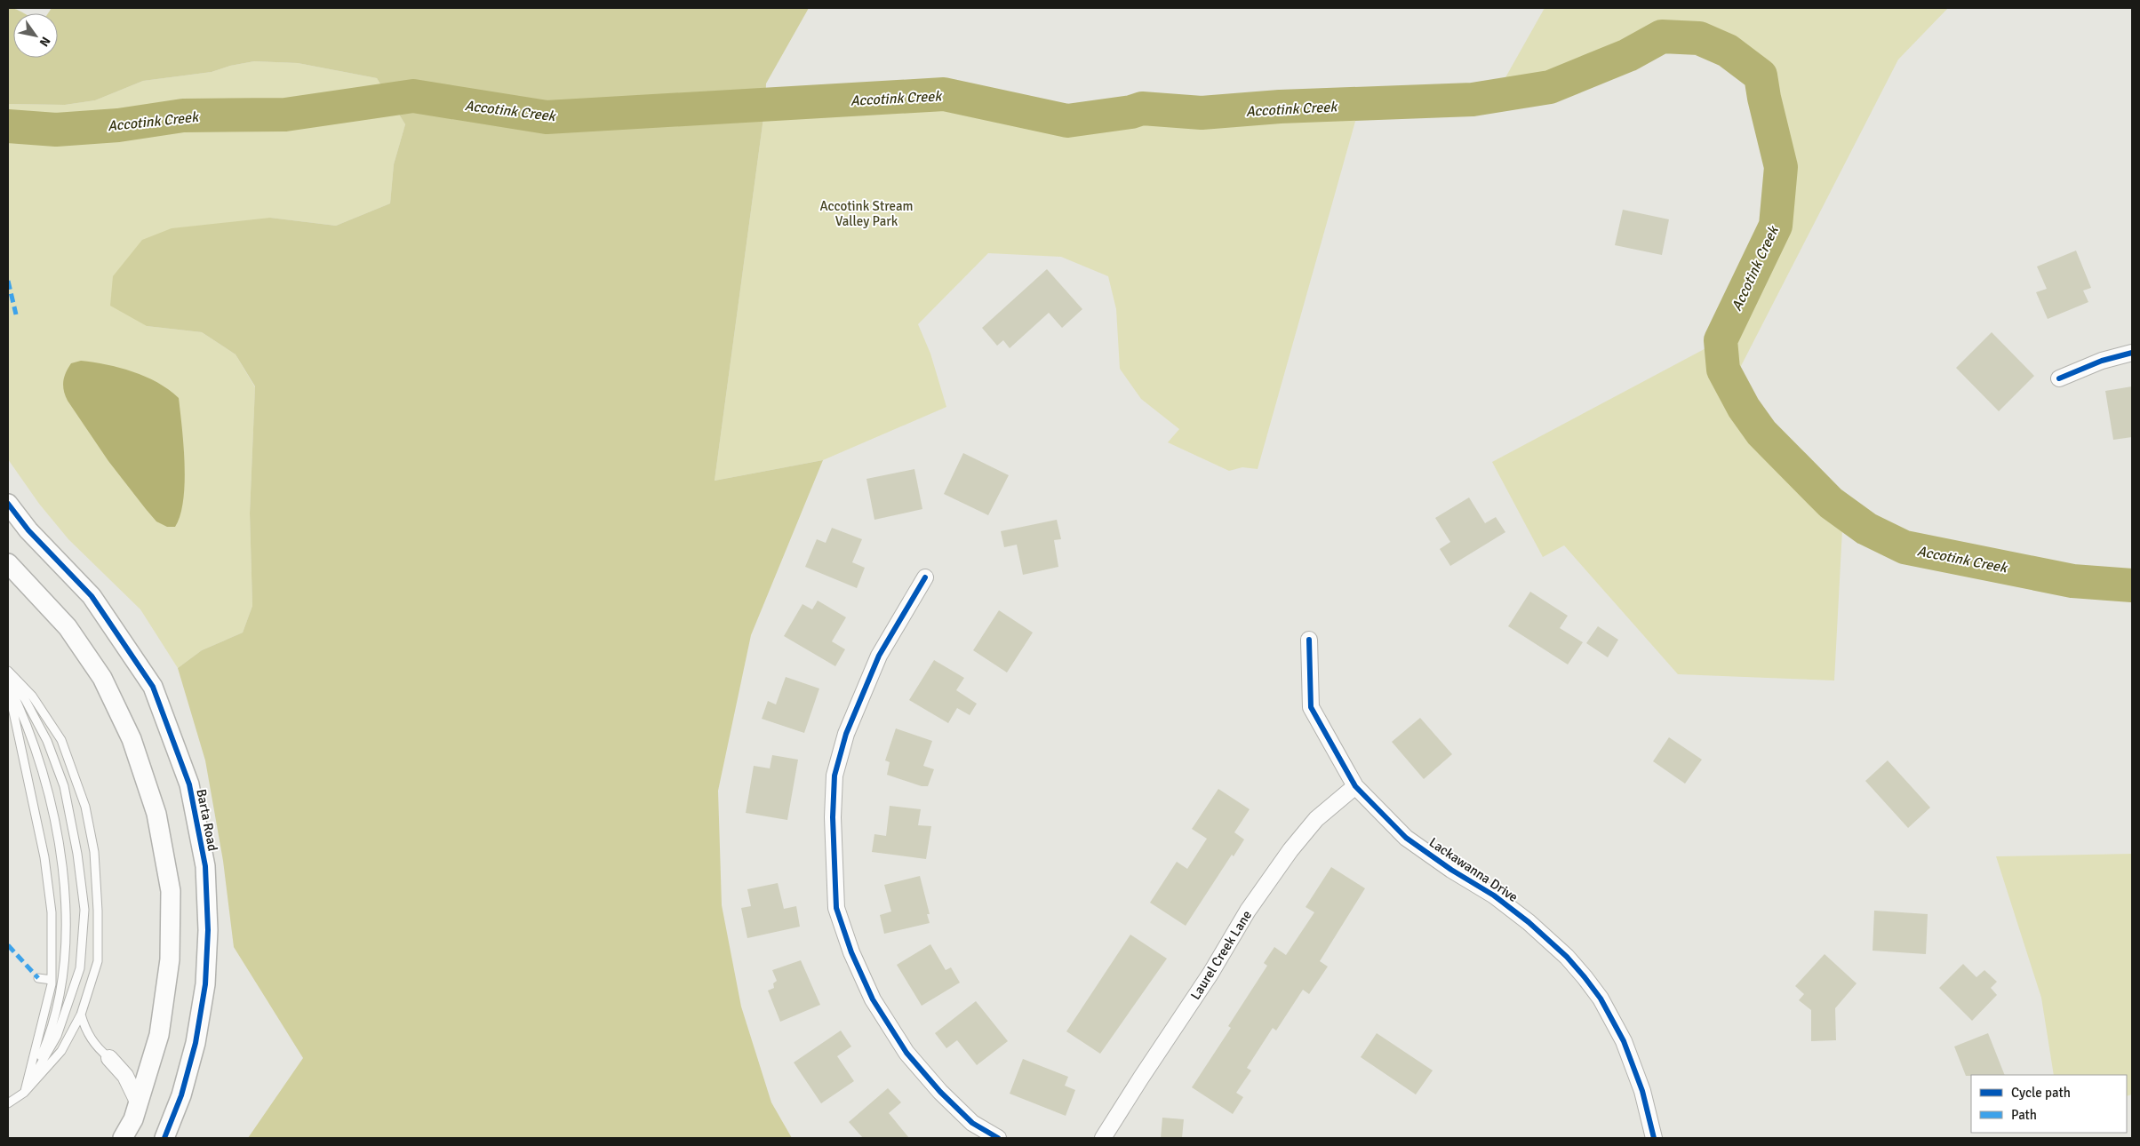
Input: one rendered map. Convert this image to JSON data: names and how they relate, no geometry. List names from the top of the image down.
{
  "streets": {
    "street": ["Barta Road", "Lackawanna Drive", "Laurel Creek Lane"]
  },
  "crossings": [
    ["Lackawanna Drive", "Laurel Creek Lane"]
  ],
  "water": ["Accotink Creek"],
  "parks": ["Accotink Stream Valley Park"],
  "legend": ["Cycle path", "Path"],
  "north": "bottom right"
}
